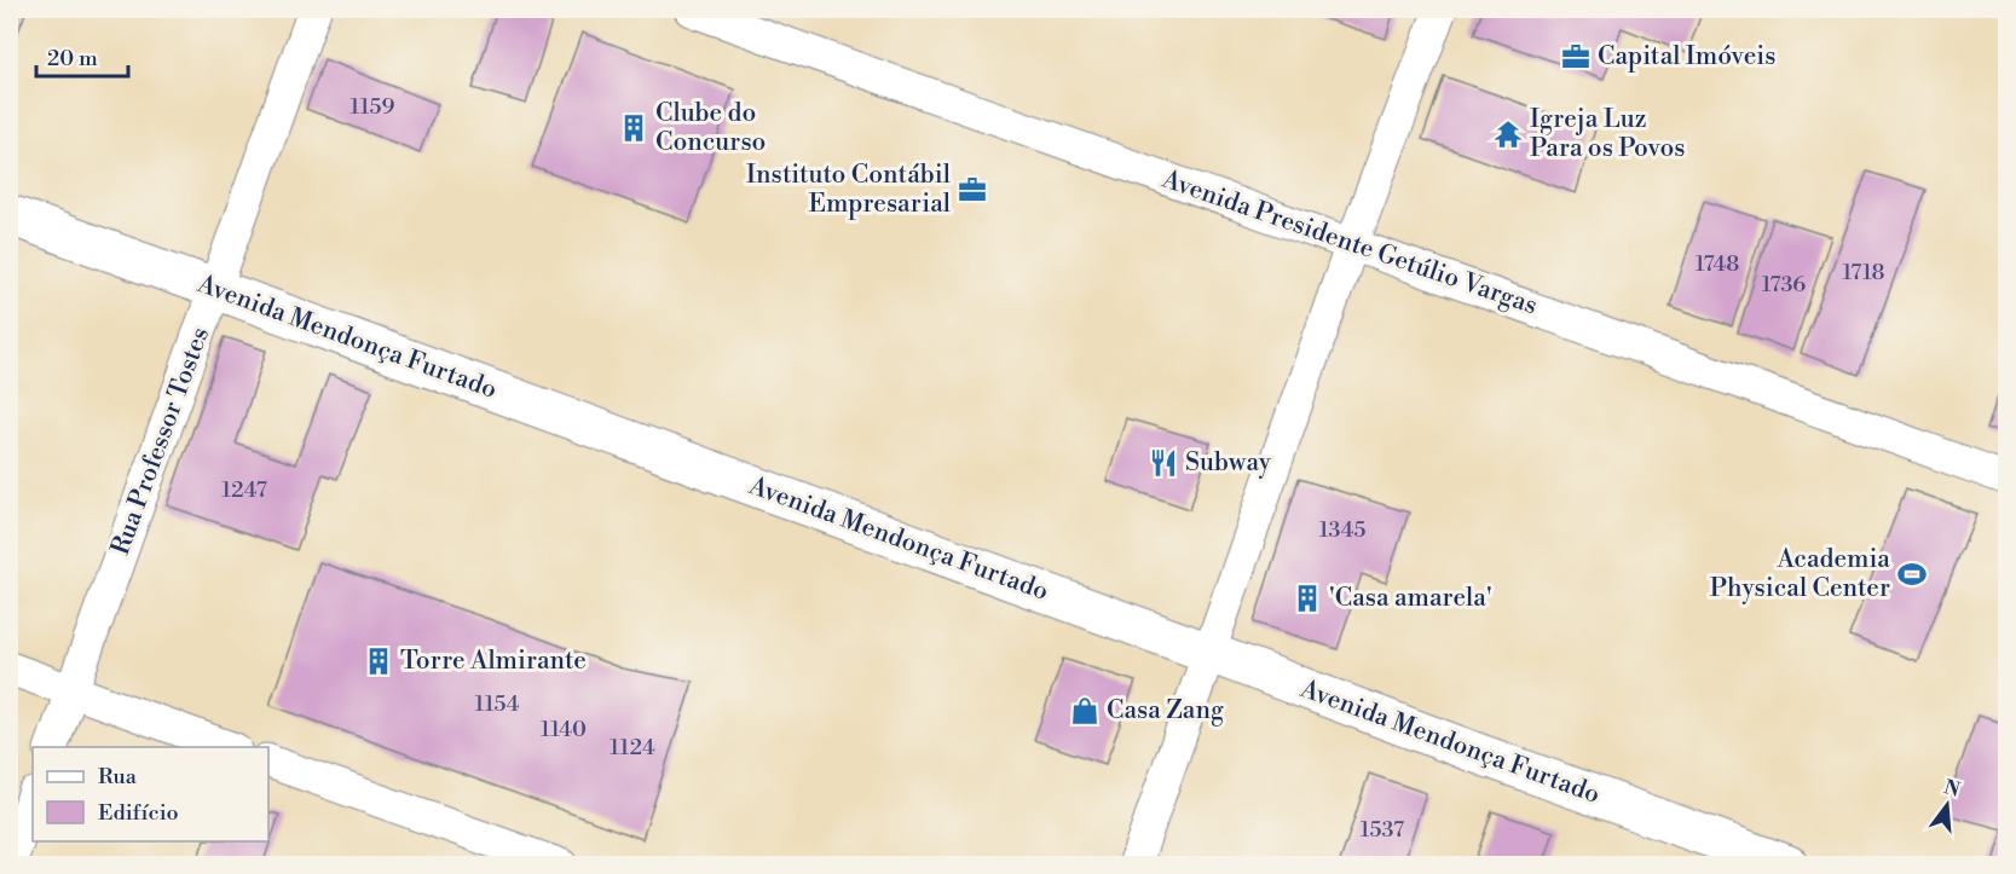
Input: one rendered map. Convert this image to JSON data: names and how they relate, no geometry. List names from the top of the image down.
{
  "streets": {
    "street": ["Avenida Presidente Getúlio Vargas", "Avenida Mendonça Furtado", "Rua Professor Tostes"]
  },
  "crossings": [
    ["Avenida Mendonça Furtado", "Rua Professor Tostes"]
  ],
  "places": {
    "office": ["Capital Imóveis", "Instituto Contábil Empresarial"],
    "building": ["Clube do Concurso", "'Casa amarela'", "Torre Almirante"],
    "temple": ["Igreja Luz Para os Povos"],
    "restaurant": ["Subway"],
    "sports": ["Academia Physical Center"],
    "shop": ["Casa Zang"]
  },
  "house_numbers": [
    "1159",
    "1748",
    "1718",
    "1736",
    "1247",
    "1345",
    "1154",
    "1140",
    "1124",
    "1537"
  ],
  "legend": ["Rua", "Edifício"],
  "scale_bar": "20 m",
  "north": "top"
}
